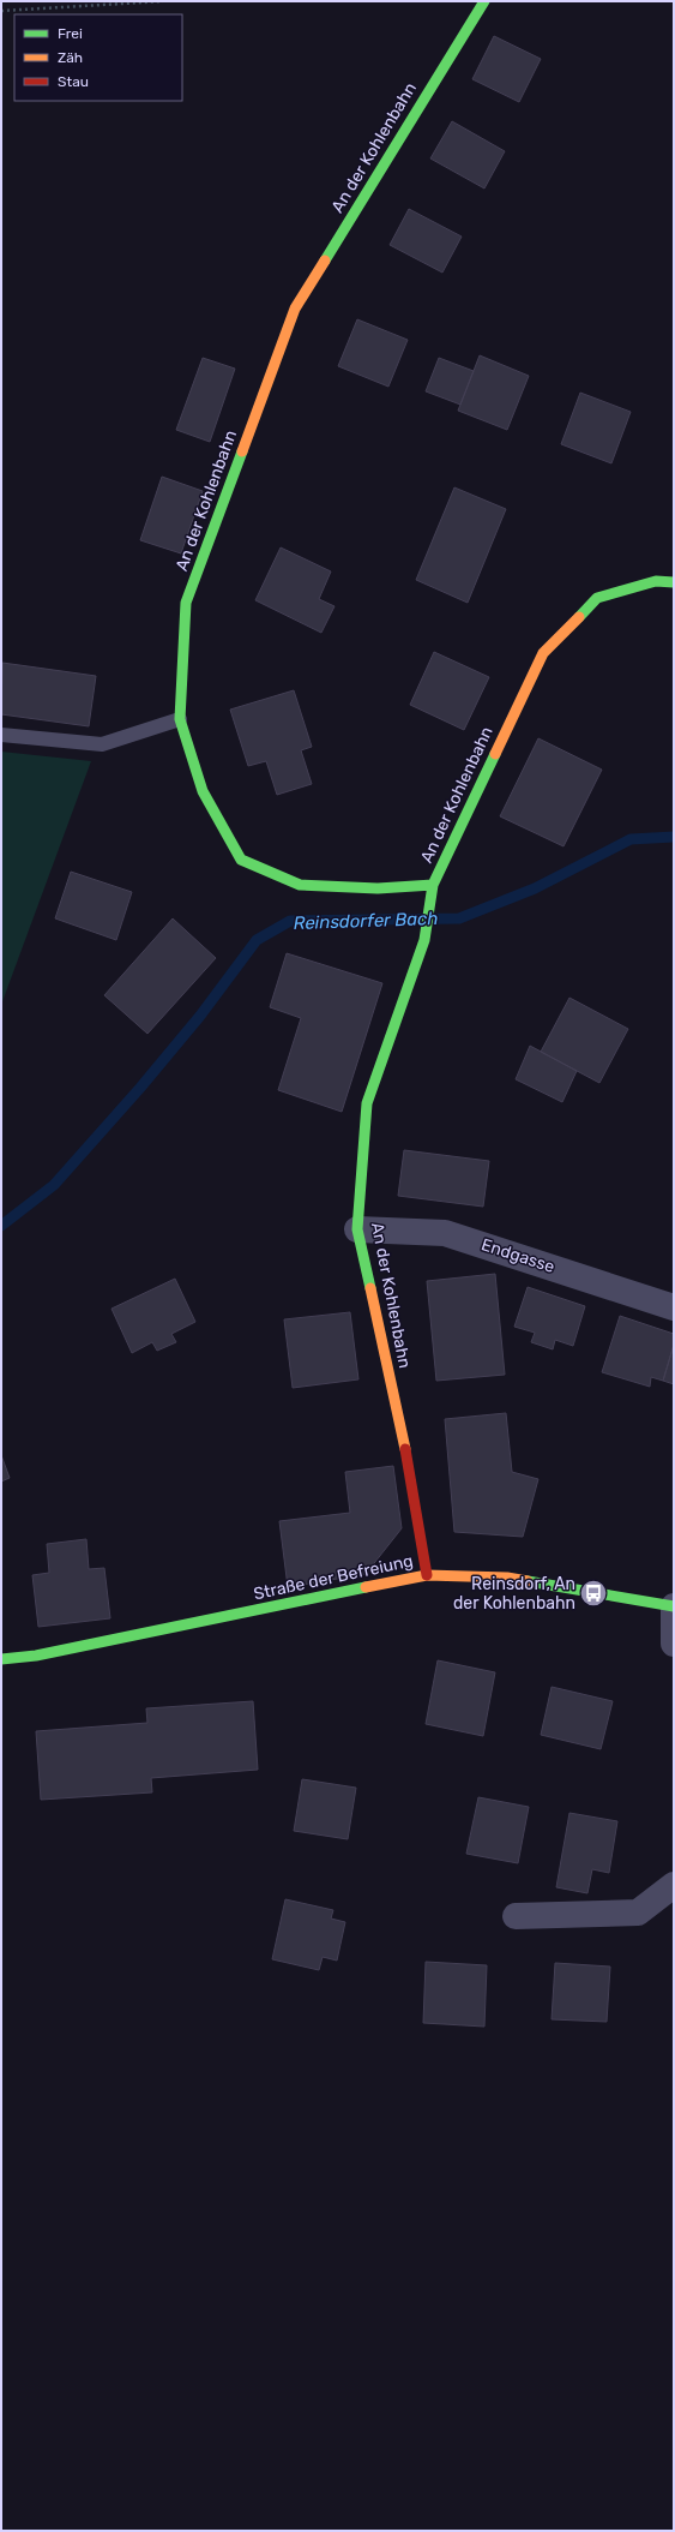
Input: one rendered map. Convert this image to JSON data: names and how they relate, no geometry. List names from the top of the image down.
{
  "streets": {
    "street": ["An der Kohlenbahn", "Endgasse", "Straße der Befreiung"]
  },
  "crossings": [
    ["An der Kohlenbahn", "Endgasse"],
    ["An der Kohlenbahn", "Straße der Befreiung"]
  ],
  "water": ["Reinsdorfer Bach"],
  "places": {
    "bus stop": ["Reinsdorf, An der Kohlenbahn"]
  },
  "legend": ["Frei", "Zäh", "Stau"]
}
